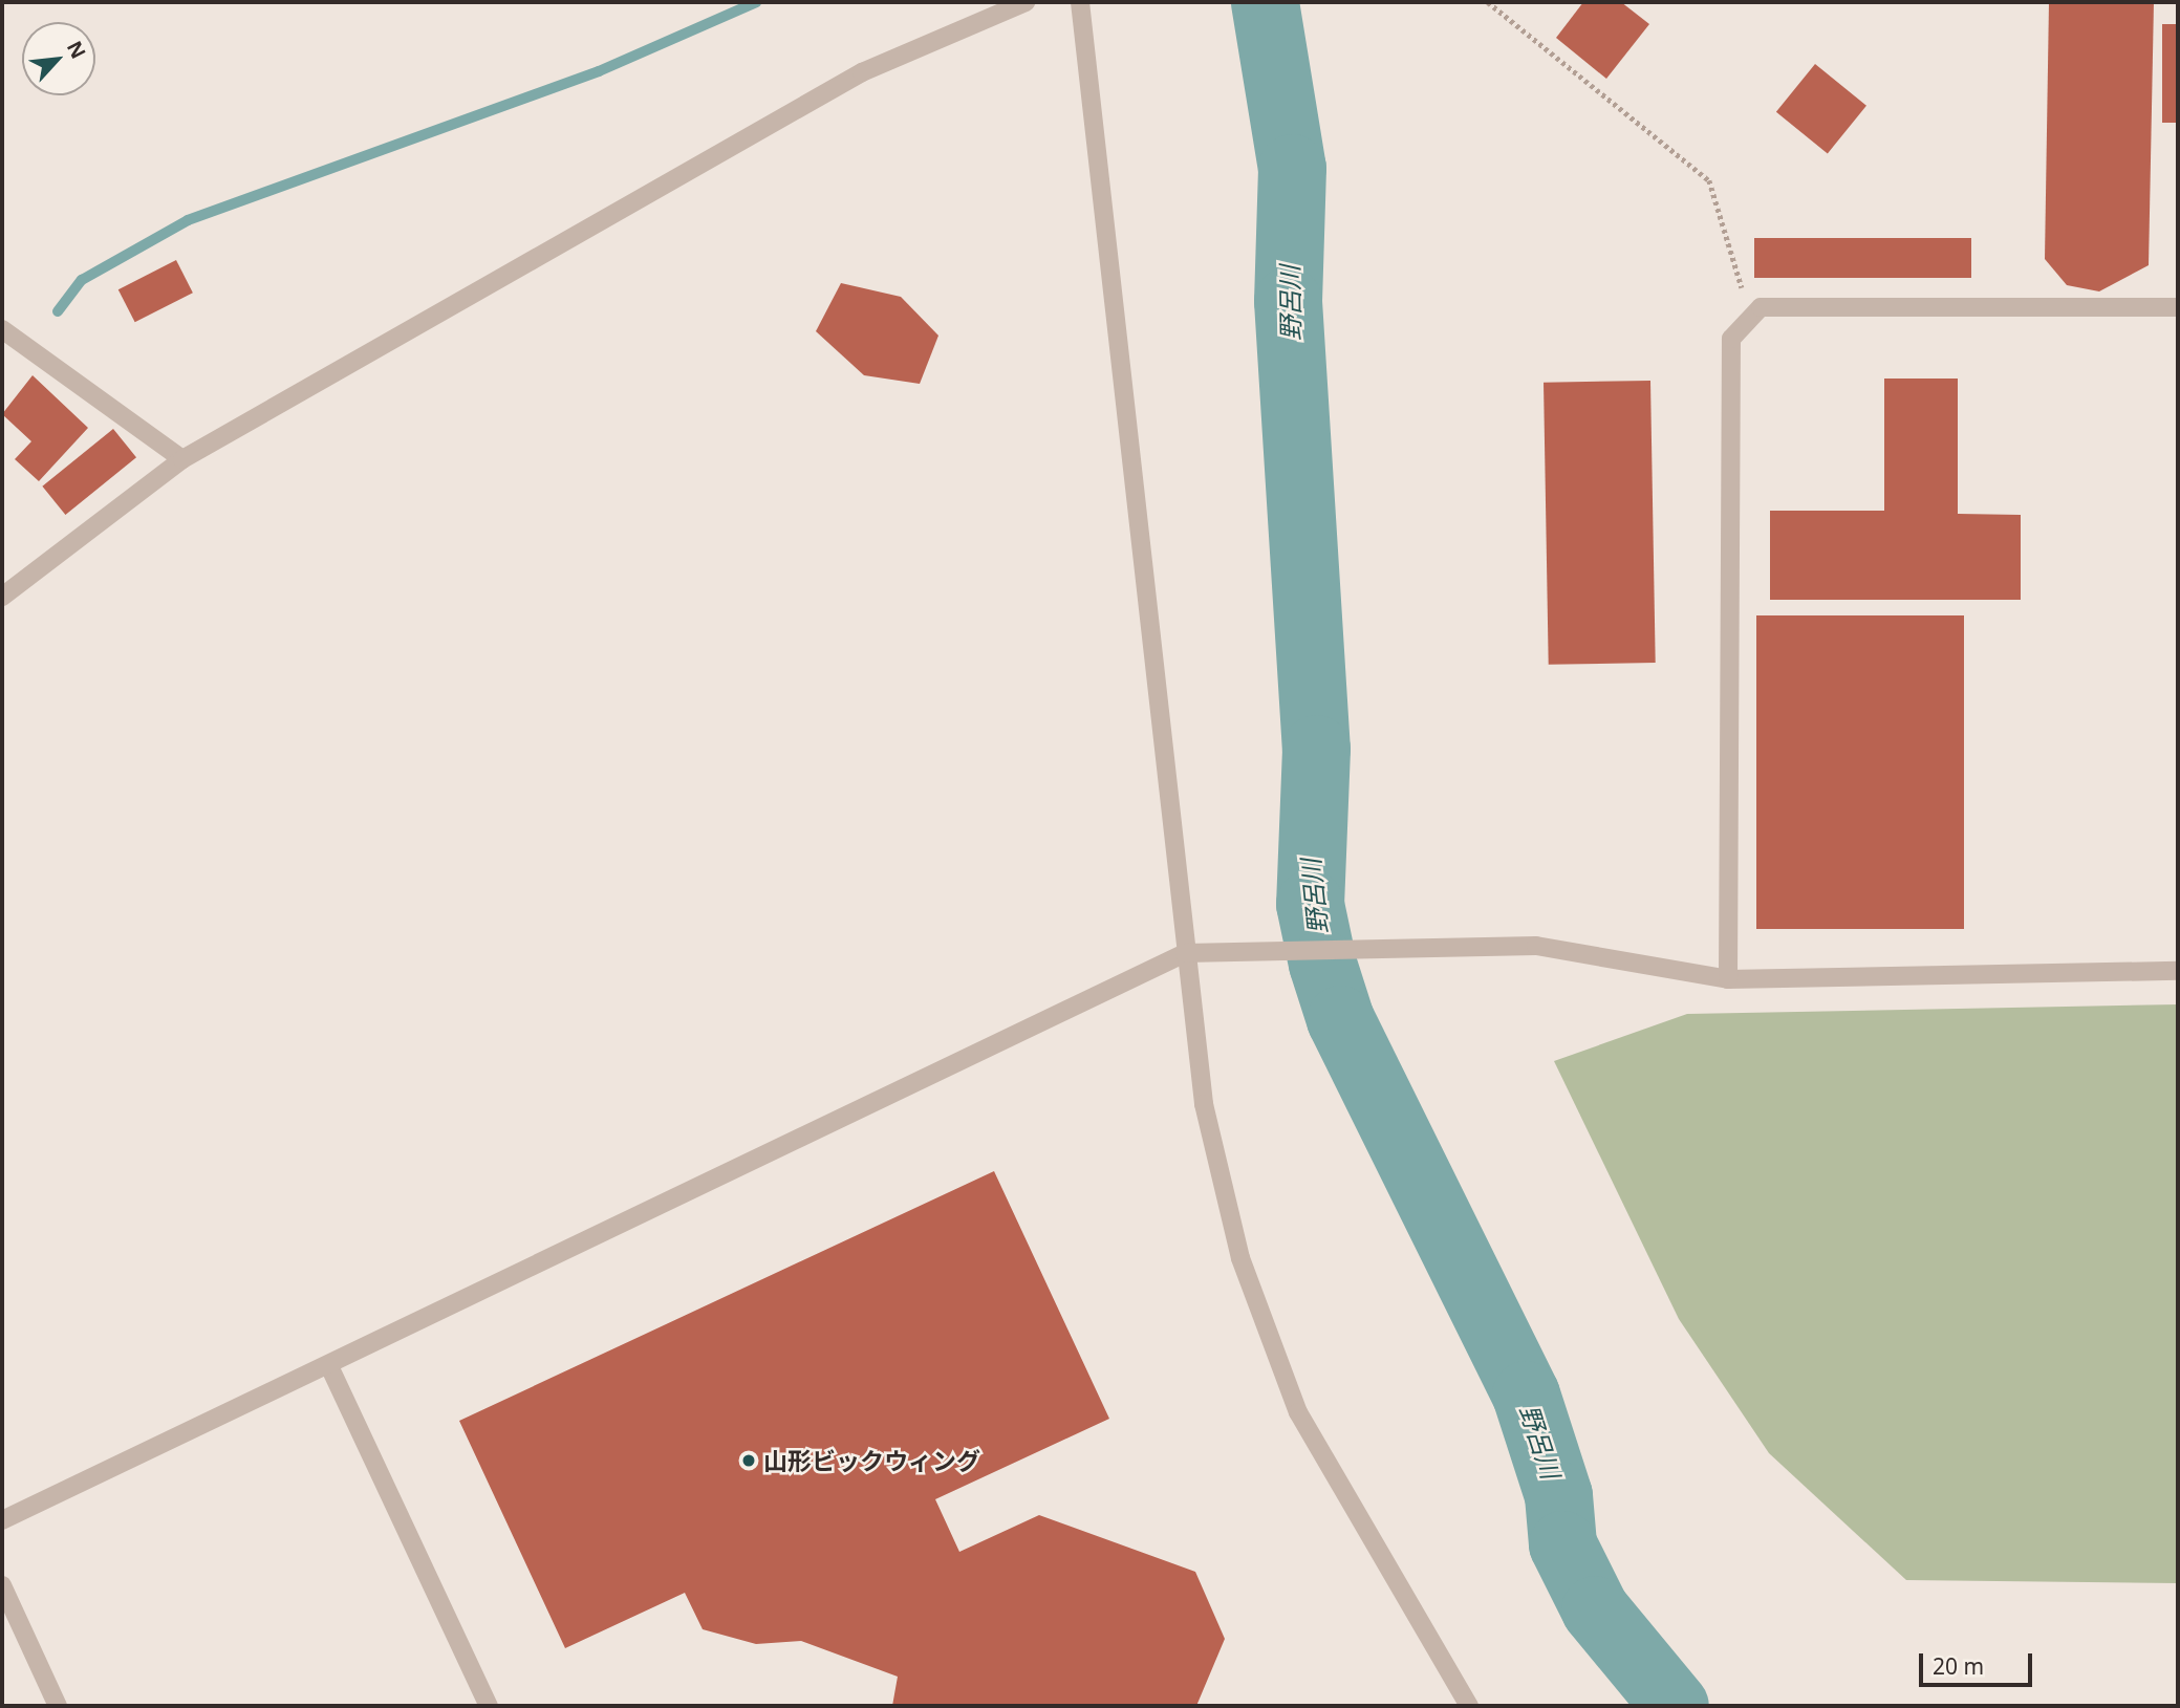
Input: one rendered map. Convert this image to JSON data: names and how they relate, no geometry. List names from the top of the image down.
{
  "water": ["野呂川"],
  "places": ["山形ビックウィング"],
  "scale_bar": "20 m",
  "north": "top right"
}
